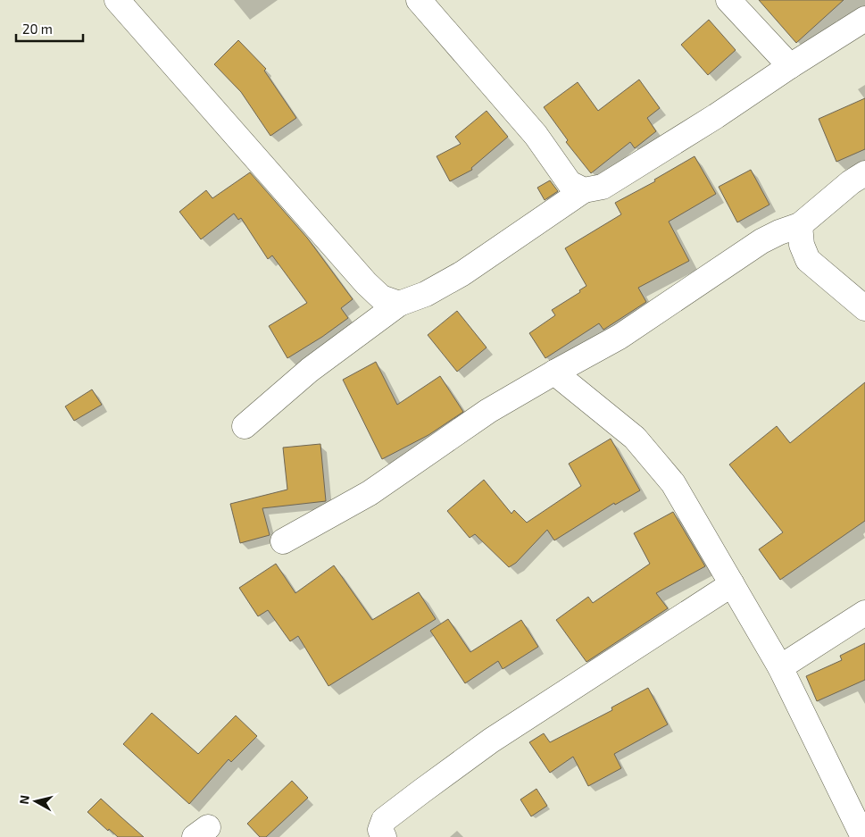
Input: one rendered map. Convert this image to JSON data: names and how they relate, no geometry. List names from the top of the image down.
{
  "scale_bar": "20 m",
  "north": "left"
}
